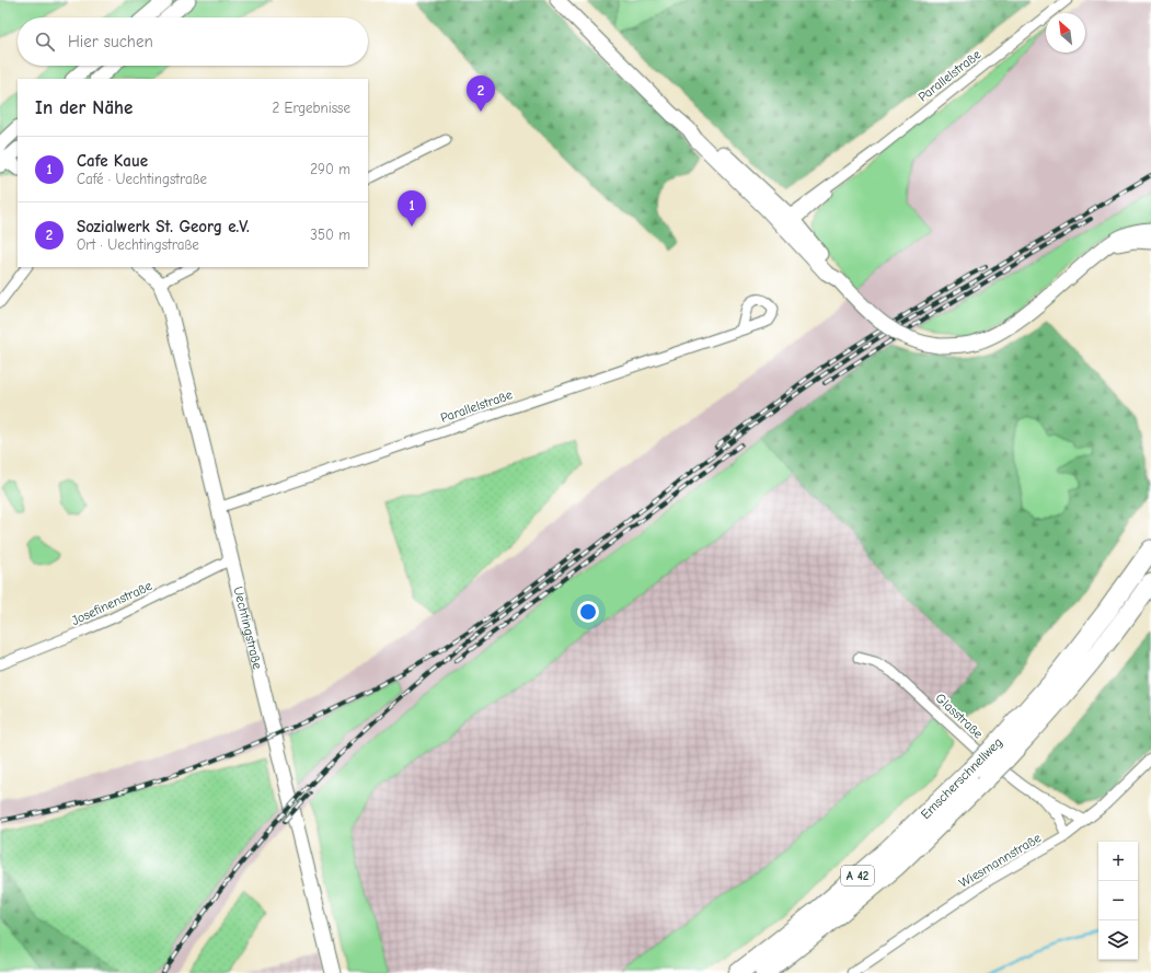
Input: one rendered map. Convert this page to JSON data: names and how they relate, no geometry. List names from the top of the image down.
{
  "streets": {
    "highway": ["Emscherschnellweg", "A 42"],
    "main road": ["Uechtingstraße"],
    "street": [
      "Parallelstraße",
      "Josefinenstraße",
      "Glasstraße",
      "Wiesmannstraße"
    ]
  },
  "crossings": [
    ["Parallelstraße", "Uechtingstraße"],
    ["Josefinenstraße", "Uechtingstraße"],
    ["Glasstraße", "Wiesmannstraße"]
  ],
  "north": "top left",
  "page": {
    "search": "Hier suchen",
    "pins": ["2", "1"],
    "heading": ["In der Nähe", "2 Ergebnisse"],
    "list": [
      {
        "mark": "1",
        "name": "Cafe Kaue",
        "note": "Café · Uechtingstraße",
        "value": "290 m"
      },
      {
        "mark": "2",
        "name": "Sozialwerk St. Georg e.V.",
        "note": "Ort · Uechtingstraße",
        "value": "350 m"
      }
    ],
    "map_buttons": ["+", "−"]
  }
}
